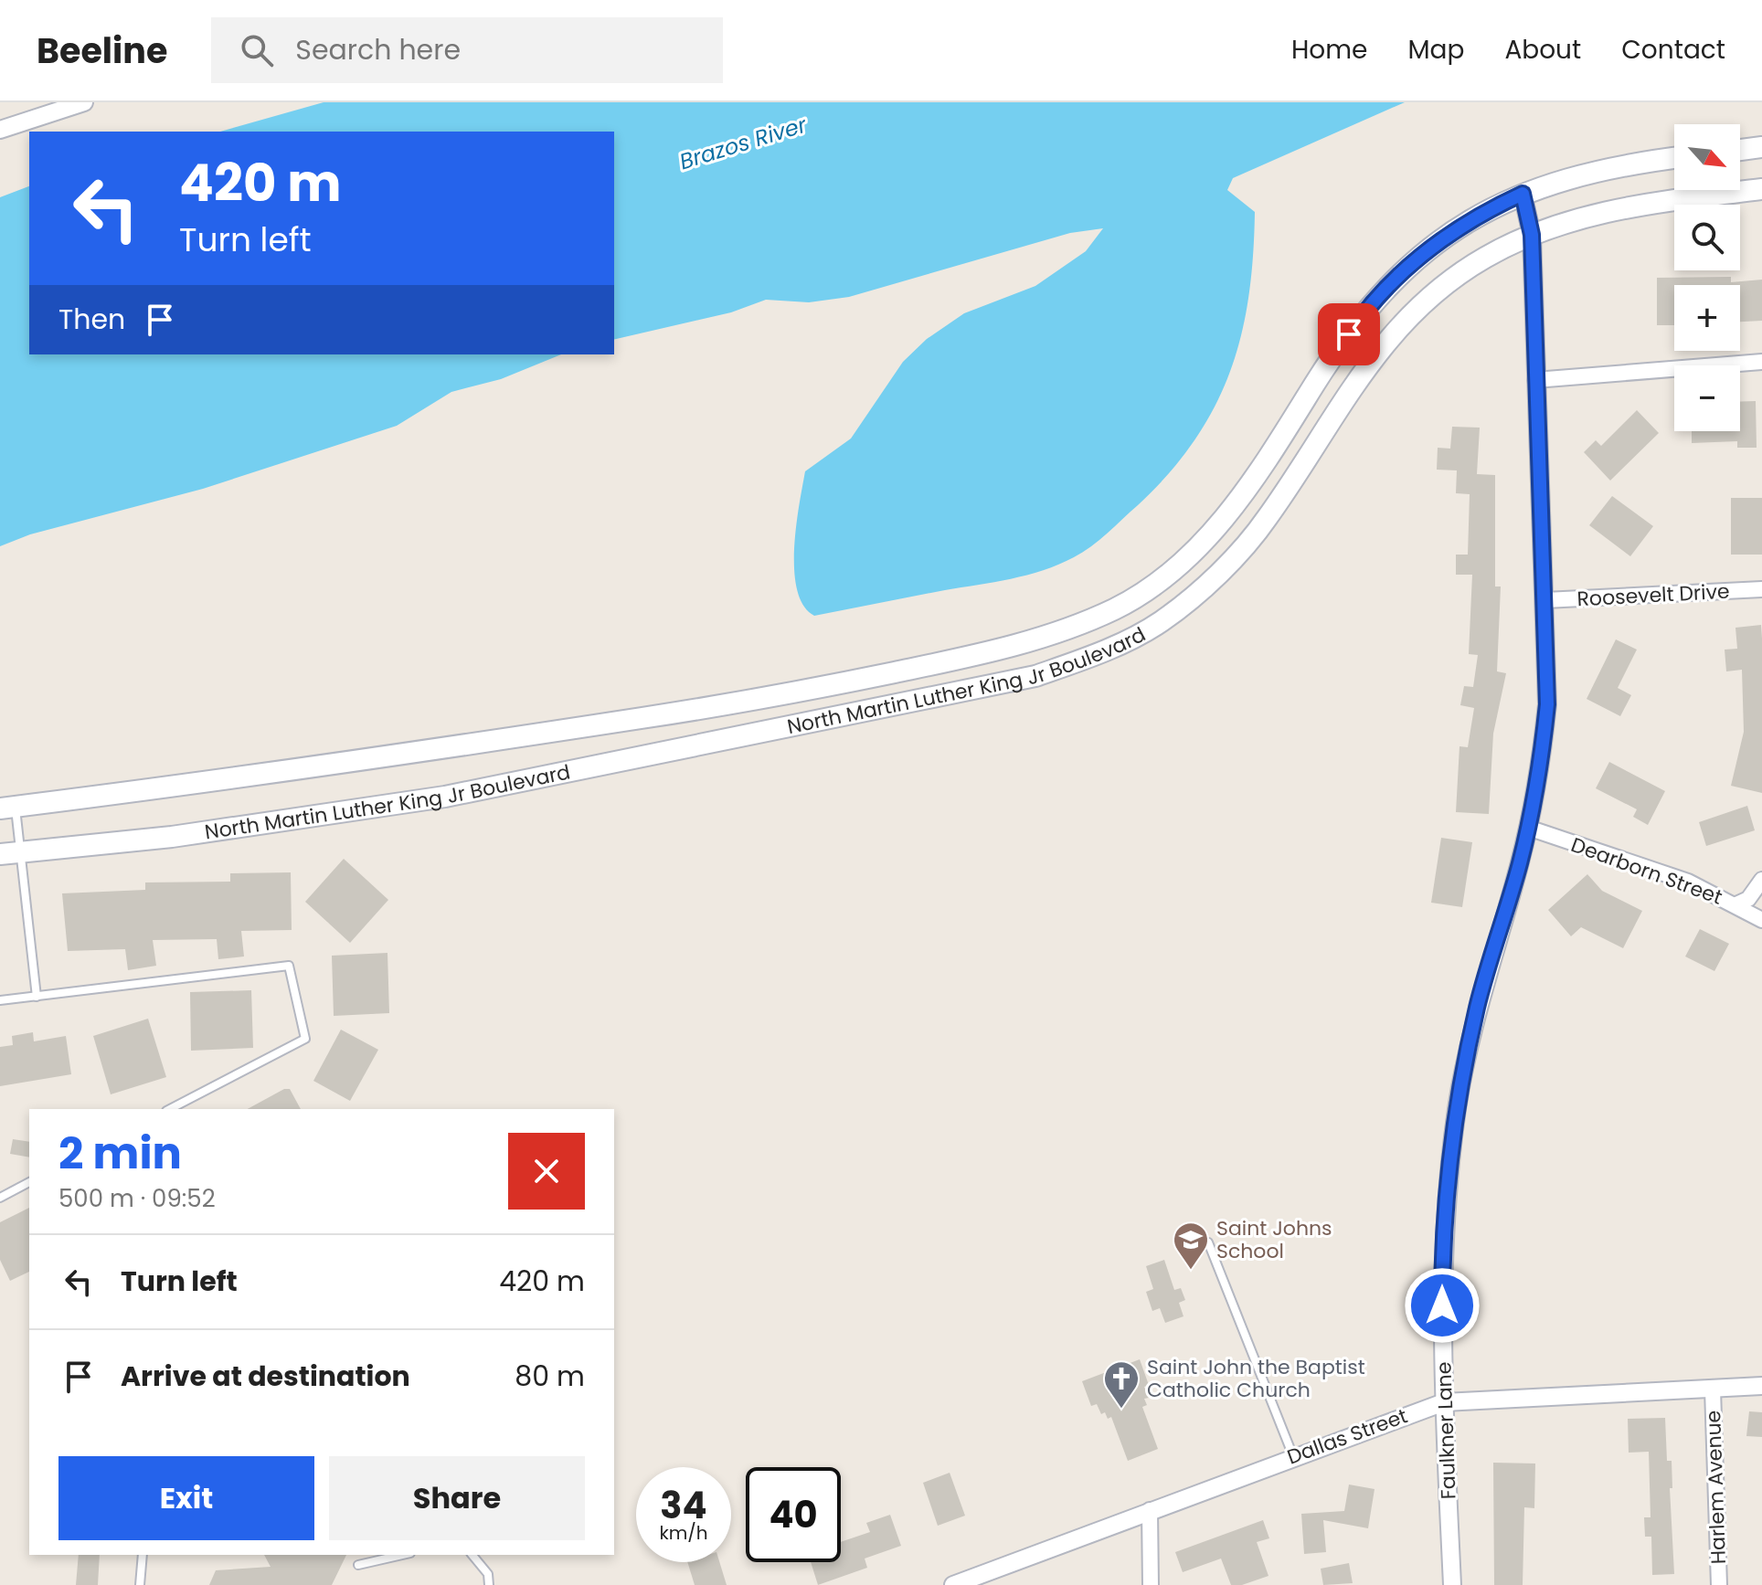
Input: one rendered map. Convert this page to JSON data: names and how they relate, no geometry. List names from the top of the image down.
{
  "streets": {
    "main road": ["North Martin Luther King Jr Boulevard"],
    "street": [
      "Roosevelt Drive",
      "Dearborn Street",
      "Faulkner Lane",
      "Dallas Street",
      "Harlem Avenue"
    ]
  },
  "crossings": [
    ["Roosevelt Drive", "Faulkner Lane"],
    ["North Martin Luther King Jr Boulevard", "Faulkner Lane"],
    ["Dearborn Street", "Faulkner Lane"],
    ["Faulkner Lane", "Dallas Street"],
    ["Dallas Street", "Harlem Avenue"]
  ],
  "water": ["Brazos River"],
  "places": {
    "school or university": ["Saint Johns School"],
    "church": ["Saint John the Baptist Catholic Church"]
  },
  "north": "bottom right",
  "page": {
    "header": "Beeline",
    "search": "Search here",
    "nav": [
      "Home",
      "Map",
      "About",
      "Contact"
    ],
    "map_buttons": ["+", "−"],
    "turn": ["420 m", "Turn left"],
    "then": "Then",
    "heading": ["2 min", "500 m · 09:52"],
    "list": [
      {
        "name": "Turn left",
        "value": "420 m"
      },
      {
        "name": "Arrive at destination",
        "value": "80 m"
      }
    ],
    "buttons": ["Exit", "Share"],
    "speed": "34 km/h",
    "limit": "40"
  }
}
